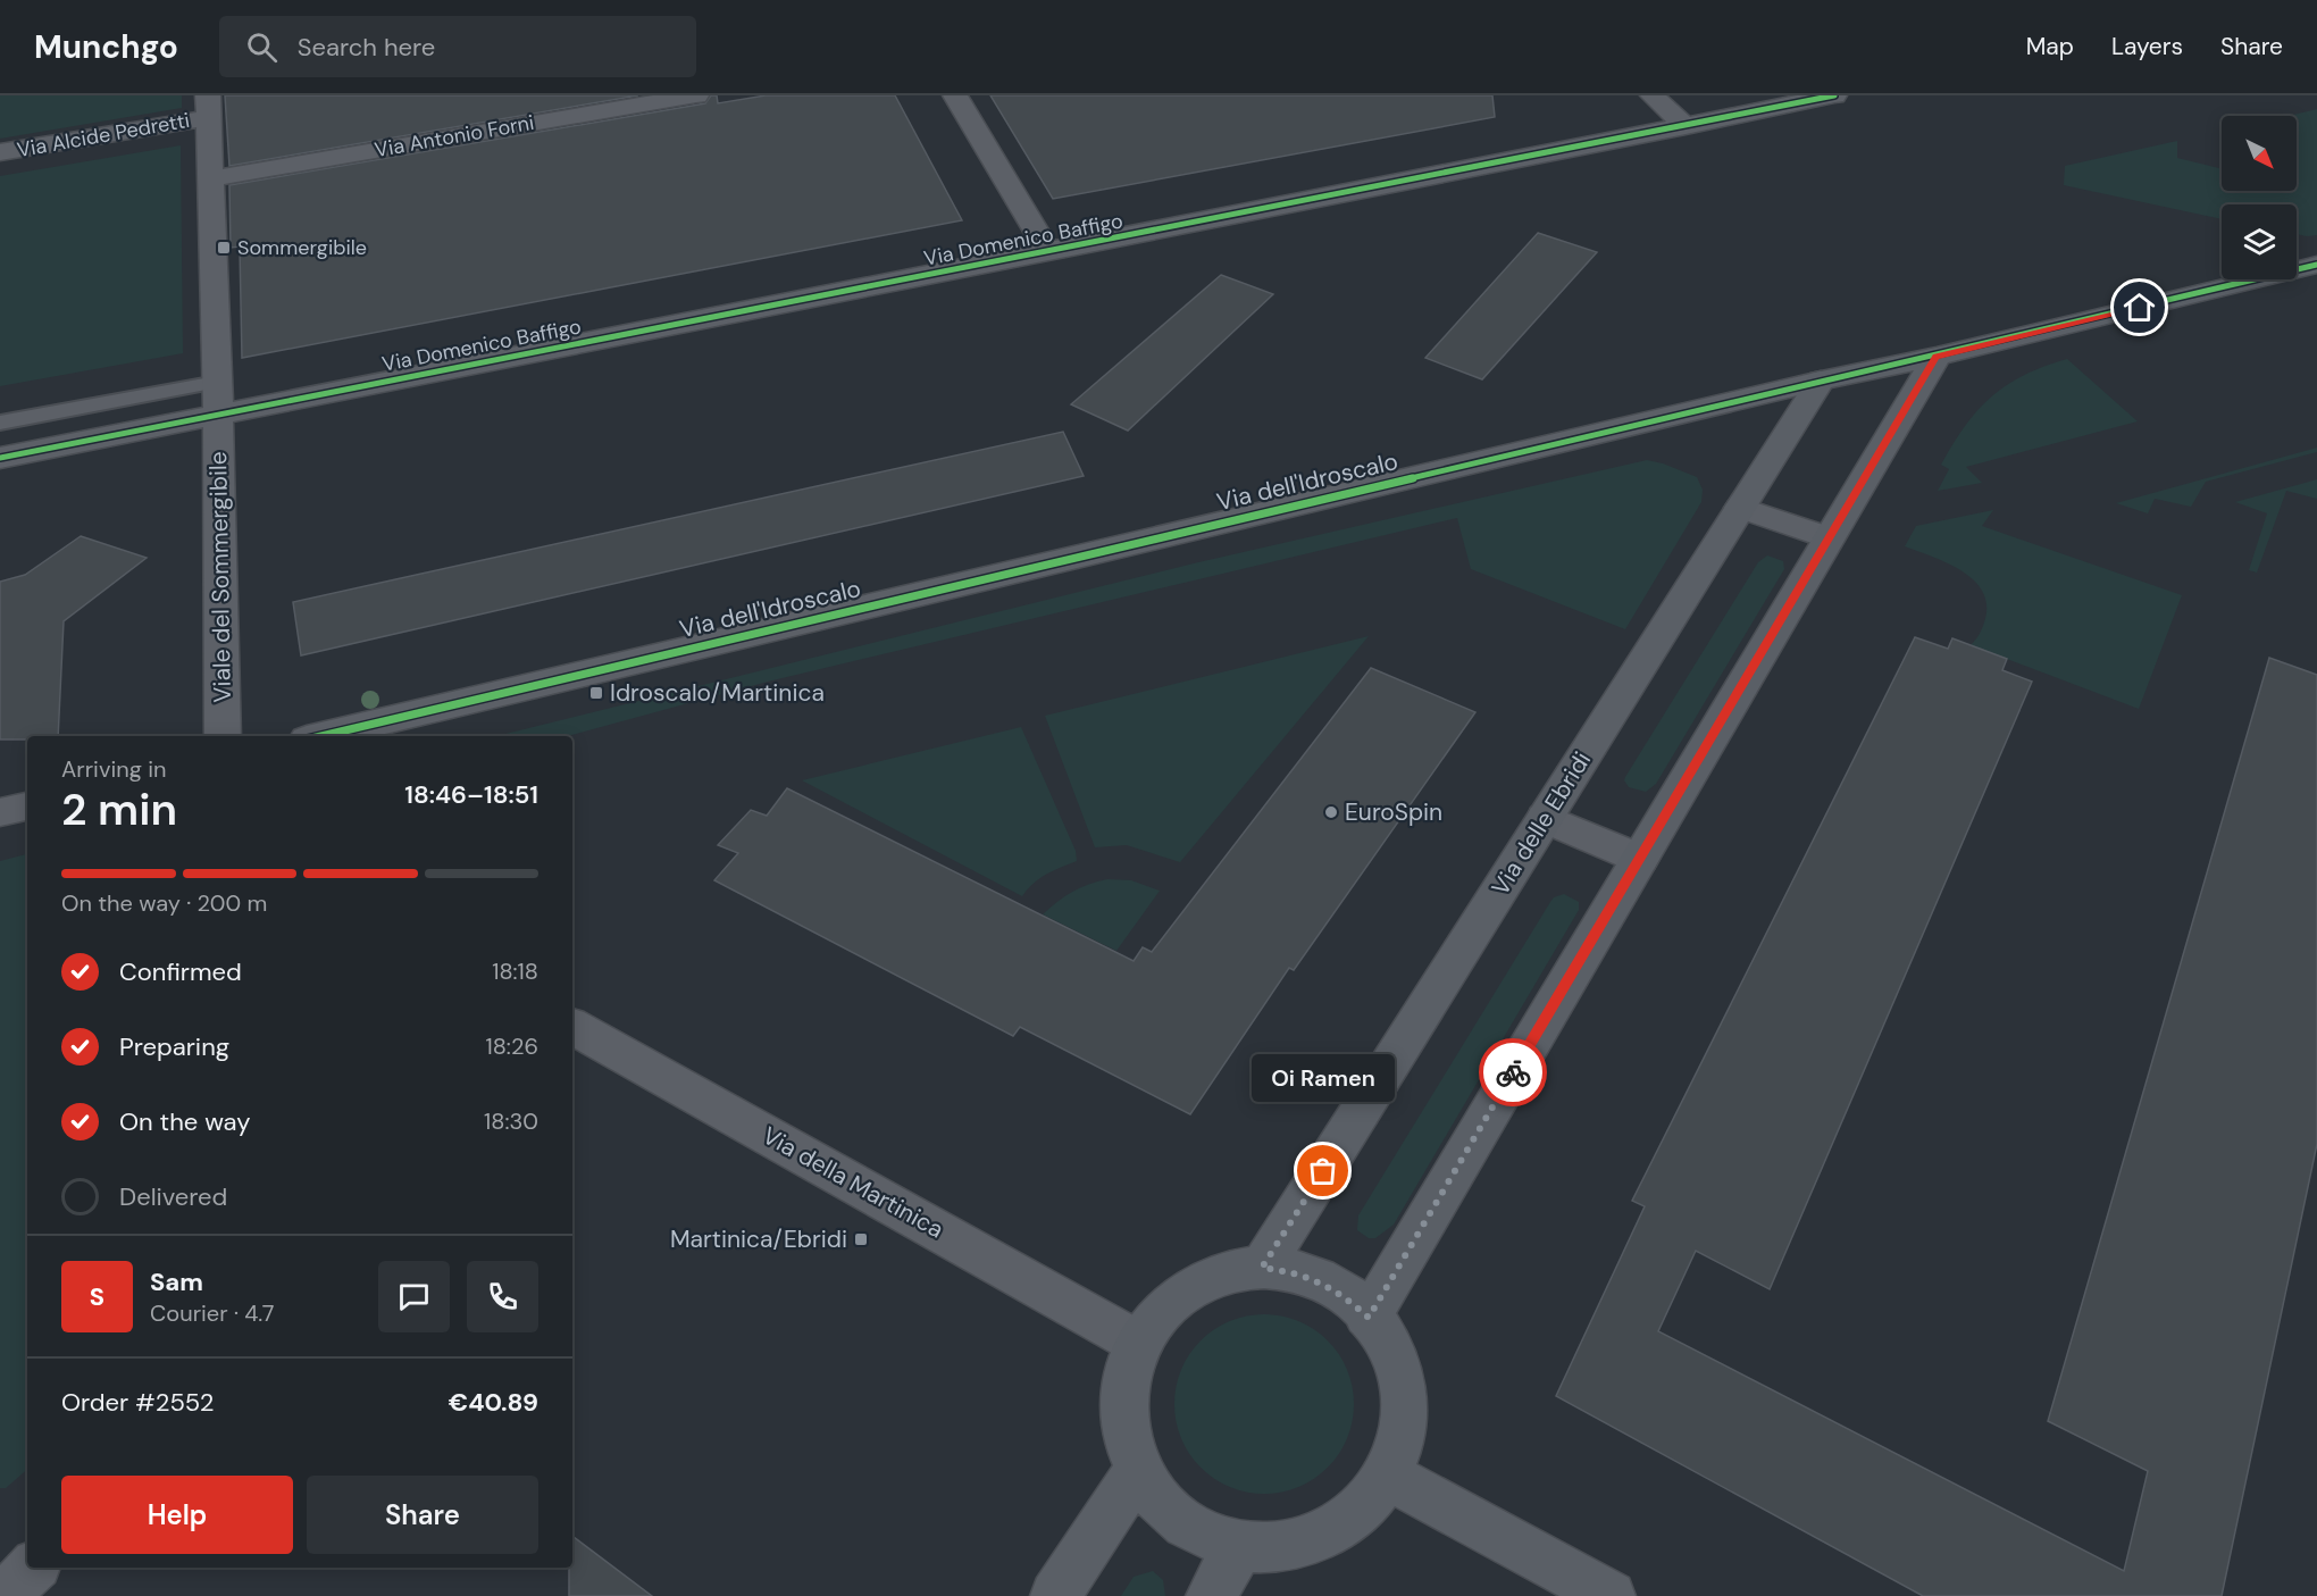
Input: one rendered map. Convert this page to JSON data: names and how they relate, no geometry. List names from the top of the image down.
{
  "streets": {
    "street": [
      "Via Alcide Pedretti",
      "Via Antonio Forni",
      "Via Domenico Baffigo",
      "Via dell'Idroscalo",
      "Viale del Sommergibile",
      "Via delle Ebridi",
      "Via della Martinica"
    ]
  },
  "crossings": [
    ["Via Alcide Pedretti", "Viale del Sommergibile"],
    ["Via Antonio Forni", "Viale del Sommergibile"],
    ["Via Domenico Baffigo", "Viale del Sommergibile"],
    ["Via dell'Idroscalo", "Via delle Ebridi"]
  ],
  "places": {
    "transit": ["Sommergibile", "Idroscalo/Martinica", "Martinica/Ebridi"],
    "other": ["EuroSpin", "Oi Ramen"]
  },
  "north": "bottom right",
  "page": {
    "header": "Munchgo",
    "search": "Search here",
    "nav": ["Map", "Layers", "Share"],
    "heading": ["2 min", "Arriving in", "18:46–18:51"],
    "panel": [
      "Sam",
      "Courier · 4.7",
      "Order #2552",
      "€40.89"
    ],
    "bar": "On the way · 200 m",
    "list": [
      ["Confirmed", "18:18"],
      ["Preparing", "18:26"],
      ["On the way", "18:30"],
      "Delivered"
    ],
    "bubble": "Oi Ramen",
    "round": "S",
    "buttons": ["Help", "Share"]
  }
}
